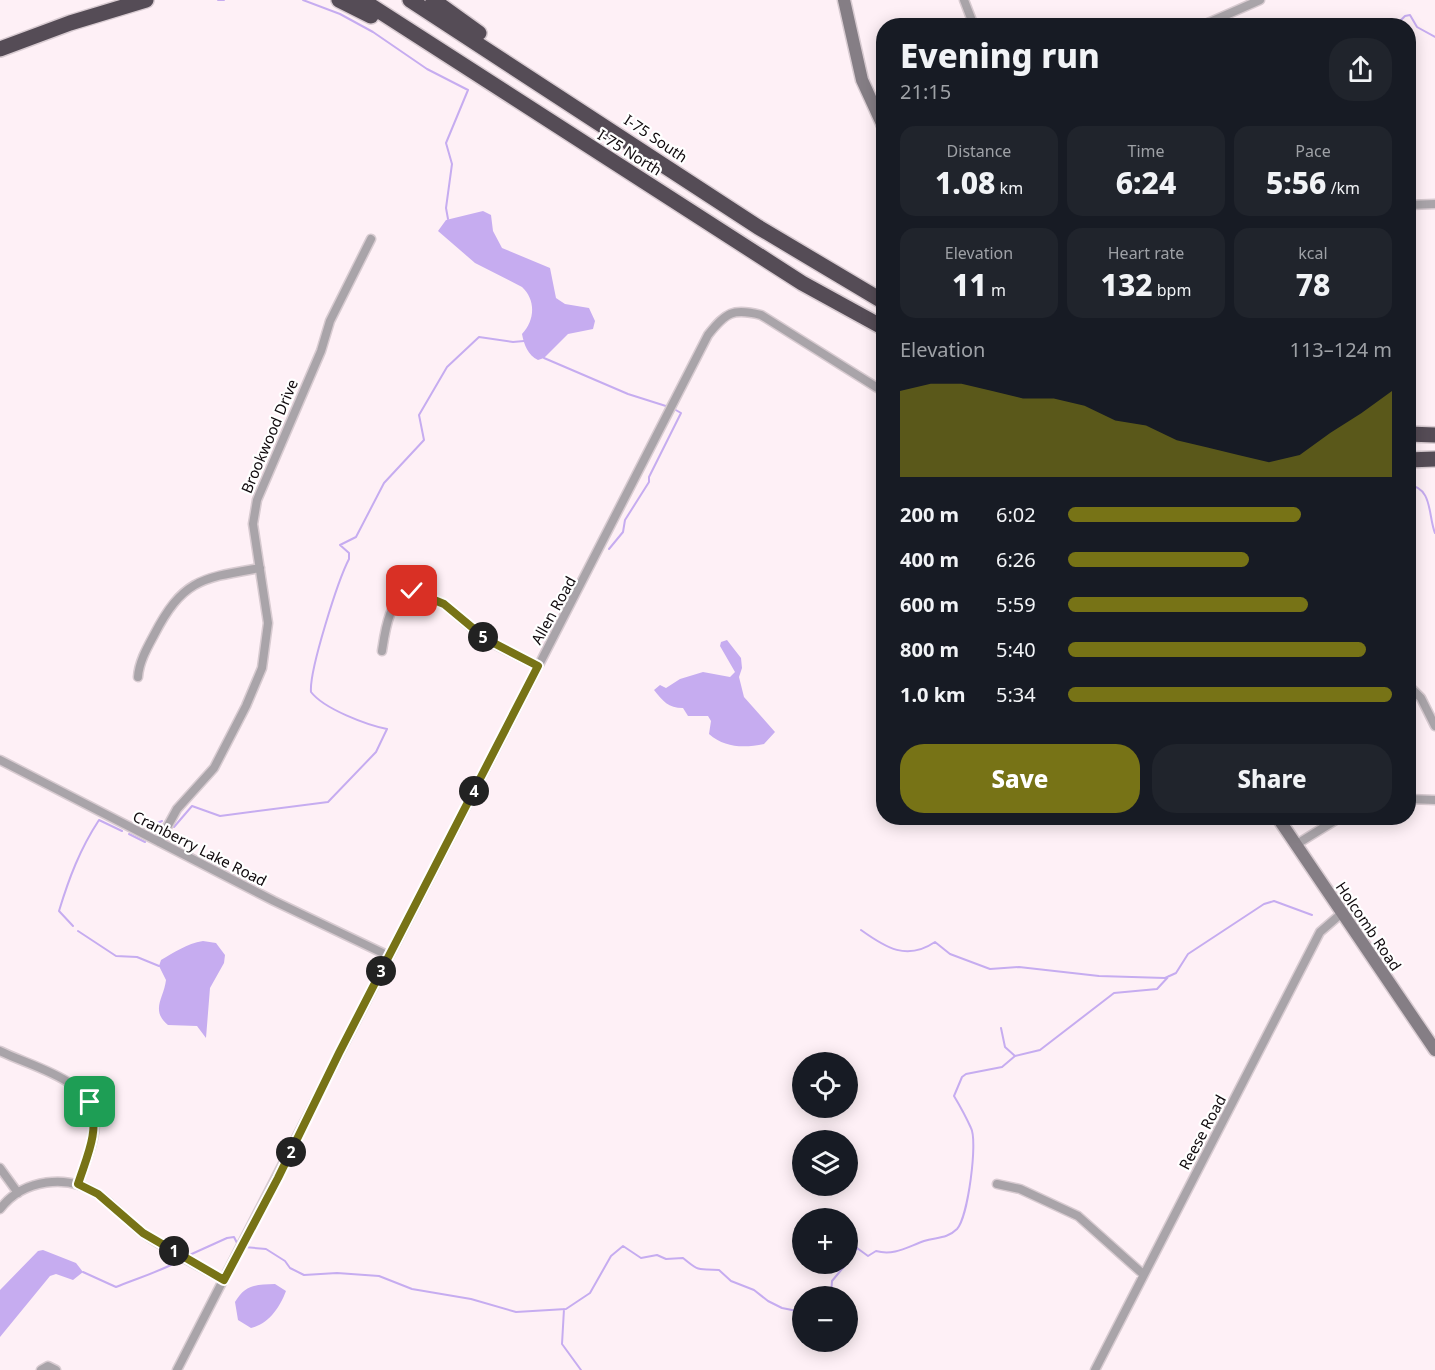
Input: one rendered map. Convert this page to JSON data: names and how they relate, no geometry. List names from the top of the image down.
{
  "streets": {
    "highway": ["I-75 South", "I-75 North"],
    "street": [
      "Brookwood Drive",
      "Allen Road",
      "Cranberry Lake Road",
      "Holcomb Road",
      "Reese Road"
    ]
  },
  "crossings": [
    ["Brookwood Drive", "Cranberry Lake Road"],
    ["Allen Road", "Cranberry Lake Road"],
    ["Holcomb Road", "Reese Road"]
  ],
  "page": {
    "heading": ["Evening run", "21:15"],
    "stats": [
      ["Distance", "1.08 km"],
      ["Time", "6:24"],
      ["Pace", "5:56 /km"],
      ["Elevation", "11 m"],
      ["Heart rate", "132 bpm"],
      ["kcal", "78"]
    ],
    "chart": ["Elevation", "113–124 m"],
    "list": [
      {
        "name": "200 m",
        "note": "6:02"
      },
      {
        "name": "400 m",
        "note": "6:26"
      },
      {
        "name": "600 m",
        "note": "5:59"
      },
      {
        "name": "800 m",
        "note": "5:40"
      },
      {
        "name": "1.0 km",
        "note": "5:34"
      }
    ],
    "pins": [
      "5",
      "4",
      "3",
      "2",
      "1"
    ],
    "buttons": ["Save", "Share"],
    "map_buttons": ["+", "−"]
  }
}
